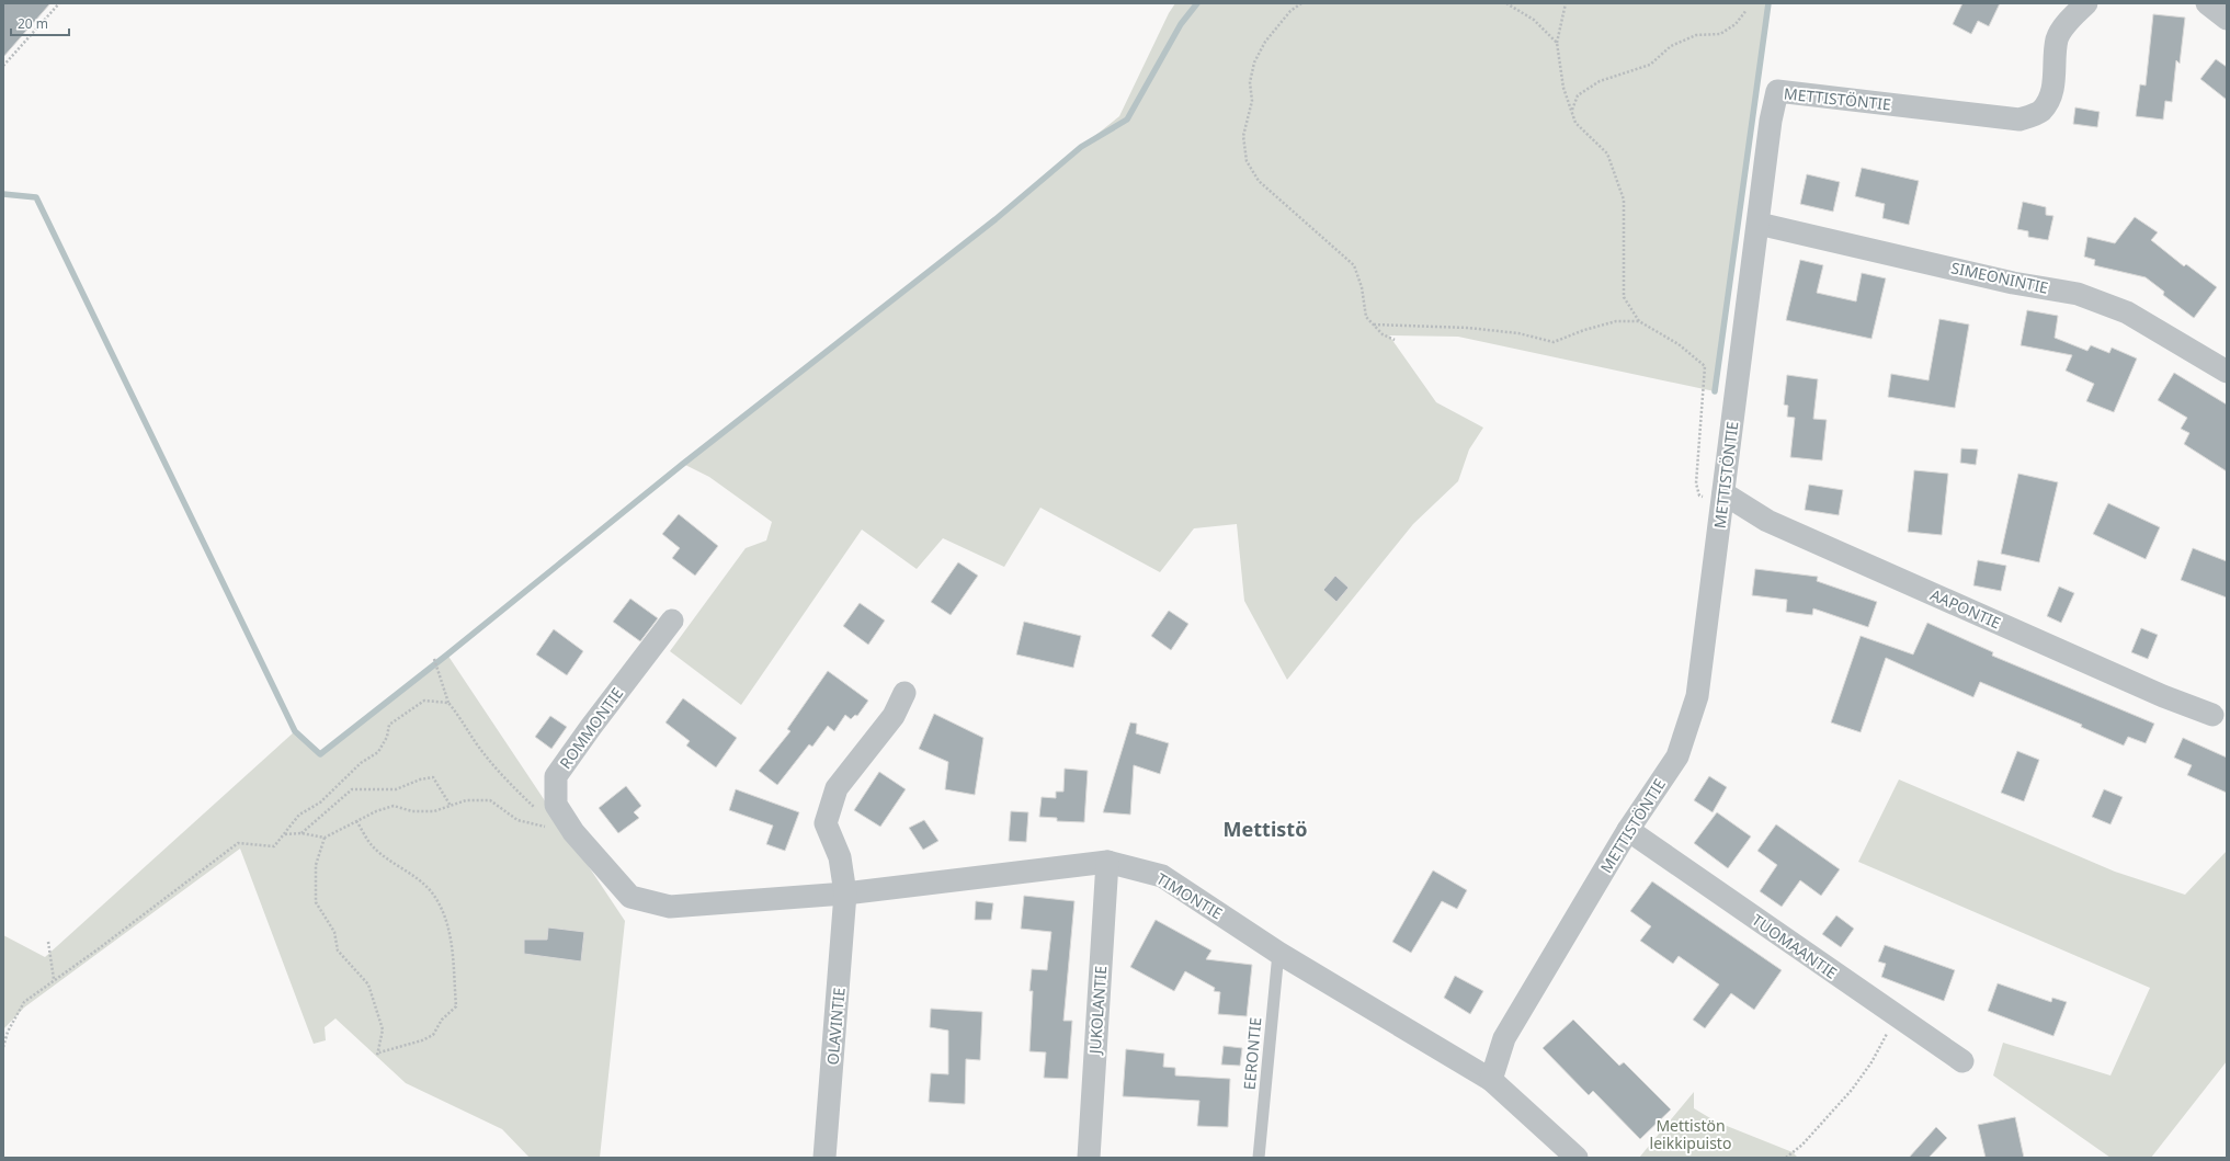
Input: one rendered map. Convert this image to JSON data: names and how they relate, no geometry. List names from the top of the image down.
{
  "streets": {
    "street": [
      "METTISTÖNTIE",
      "SIMEONINTIE",
      "AAPONTIE",
      "ROMMONTIE",
      "TIMONTIE",
      "TUOMAANTIE",
      "JUKOLANTIE",
      "OLAVINTIE"
    ],
    "lane": ["EERONTIE"]
  },
  "crossings": [
    ["METTISTÖNTIE", "SIMEONINTIE"],
    ["METTISTÖNTIE", "AAPONTIE"],
    ["METTISTÖNTIE", "TIMONTIE"],
    ["METTISTÖNTIE", "TUOMAANTIE"],
    ["ROMMONTIE", "TIMONTIE"],
    ["ROMMONTIE", "OLAVINTIE"],
    ["TIMONTIE", "JUKOLANTIE"],
    ["TIMONTIE", "OLAVINTIE"],
    ["TIMONTIE", "EERONTIE"]
  ],
  "districts": ["Mettistö"],
  "parks": ["Mettistön leikkipuisto"],
  "scale_bar": "20 m"
}
